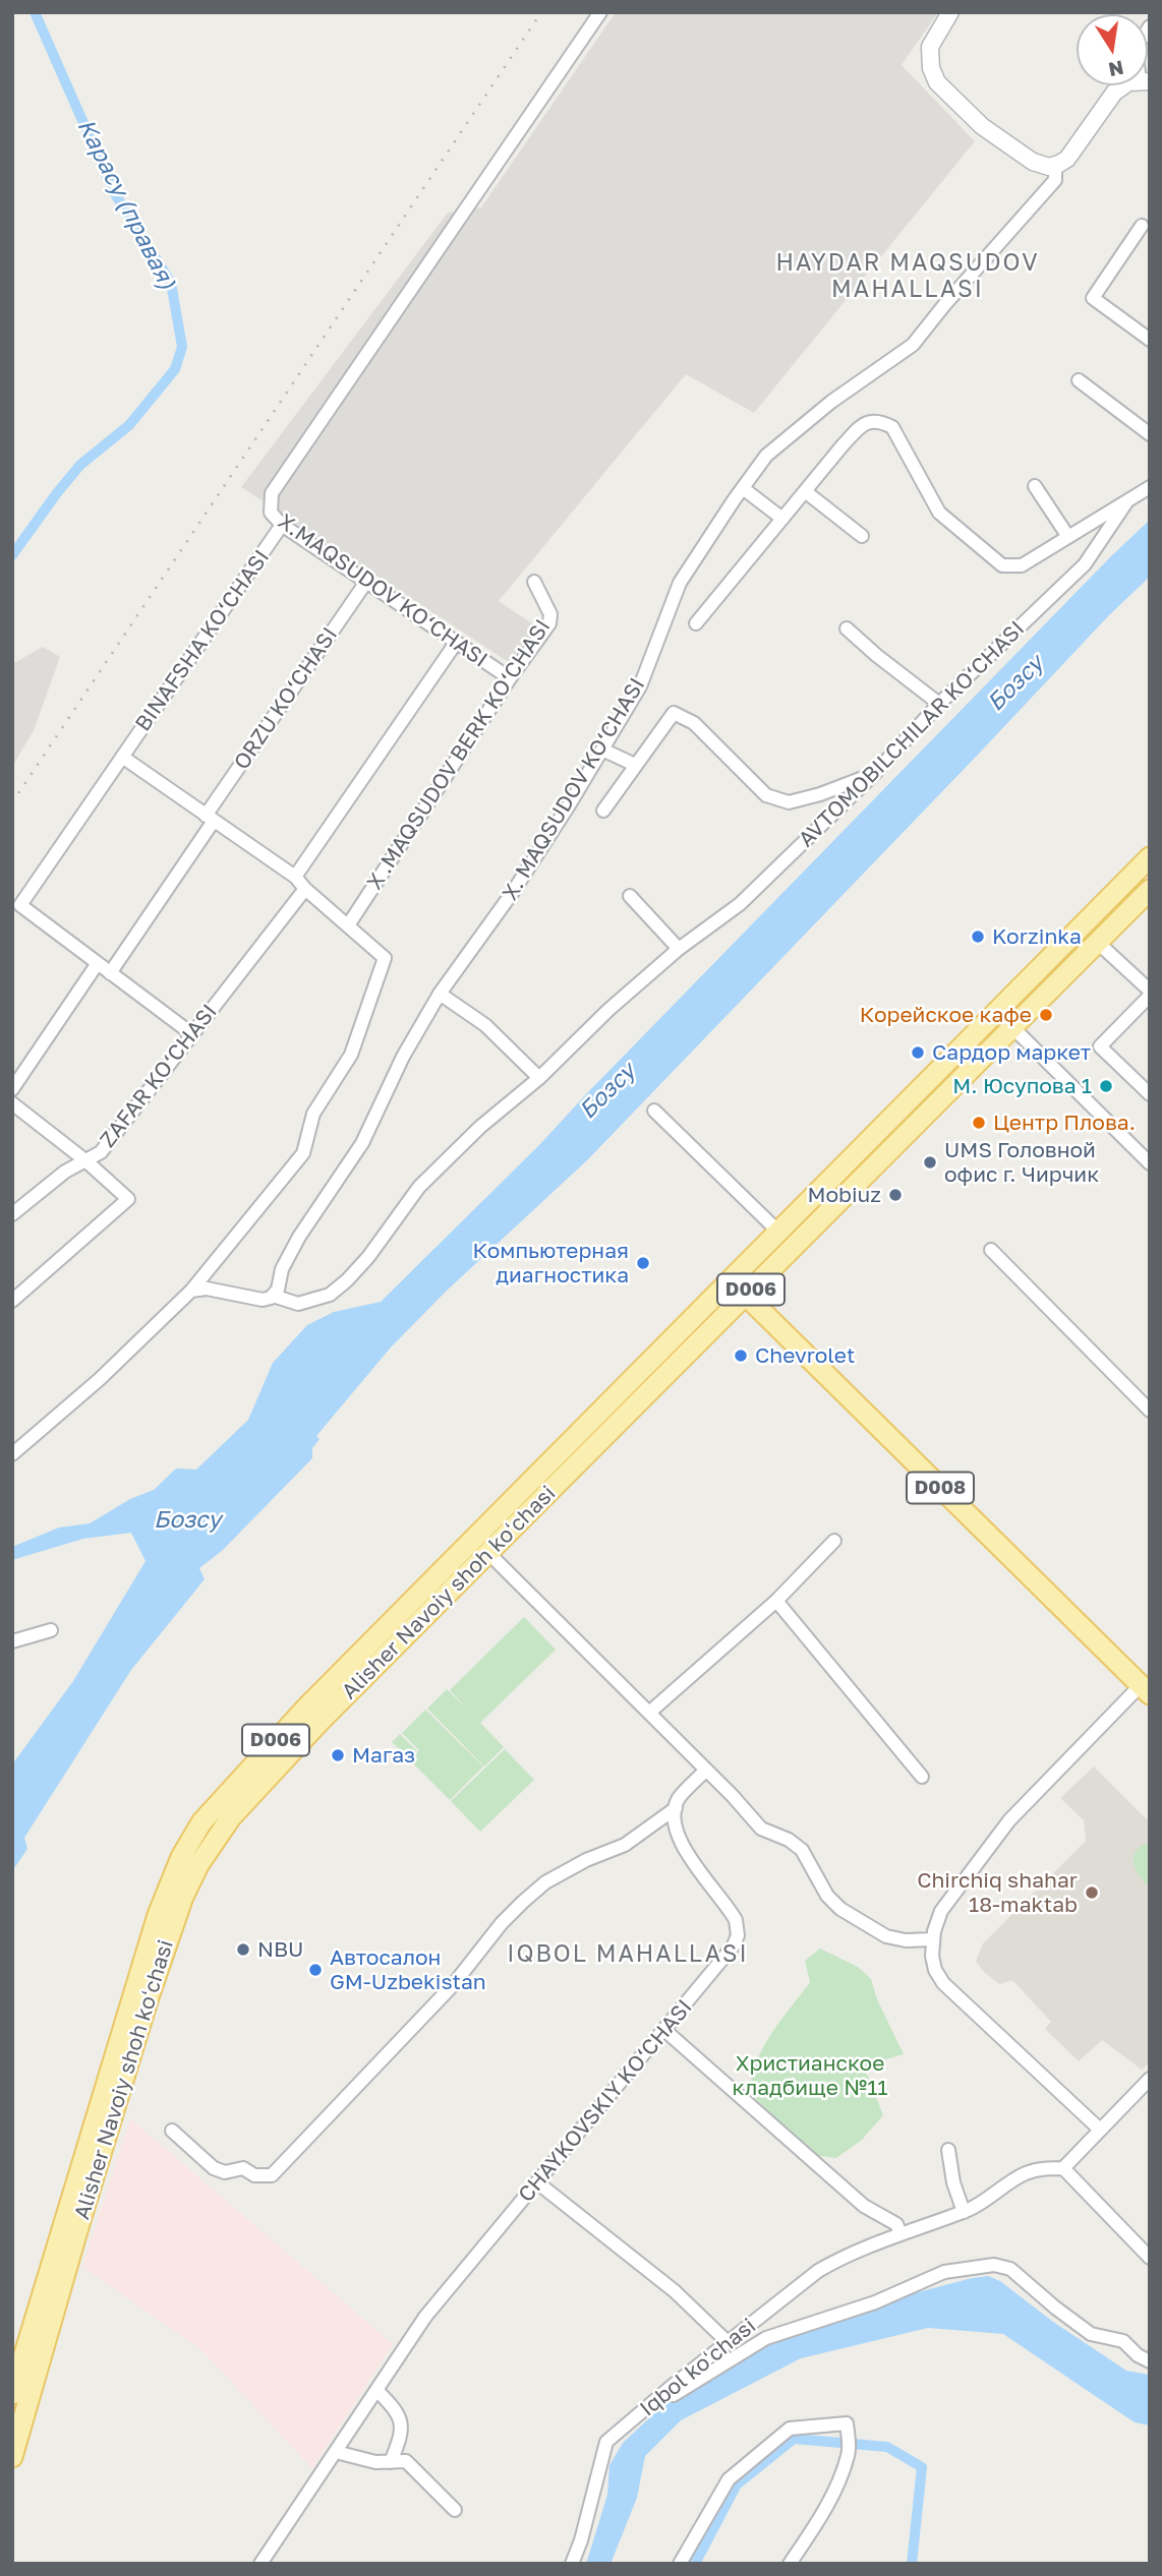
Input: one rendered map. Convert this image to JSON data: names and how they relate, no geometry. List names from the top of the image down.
{
  "streets": {
    "main road": ["D006", "D008", "Alisher Navoiy shoh koʻchasi"],
    "street": [
      "X.MAQSUDOV KO‘CHASI",
      "BINAFSHA KO‘CHASI",
      "ORZU KO‘CHASI",
      "AVTOMOBILCHILAR KO‘CHASI",
      "X .MAQSUDOV BERK KO‘CHASI",
      "X. MAQSUDOV KO‘CHASI",
      "ZAFAR KO‘CHASI",
      "CHAYKOVSKIY KO‘CHASI",
      "Iqbol koʻchasi"
    ]
  },
  "crossings": [
    ["X.MAQSUDOV KO‘CHASI", "BINAFSHA KO‘CHASI"],
    ["X.MAQSUDOV KO‘CHASI", "ORZU KO‘CHASI"],
    ["X.MAQSUDOV KO‘CHASI", "X .MAQSUDOV BERK KO‘CHASI"],
    ["AVTOMOBILCHILAR KO‘CHASI", "X. MAQSUDOV KO‘CHASI"],
    ["D008", "Alisher Navoiy shoh koʻchasi"]
  ],
  "districts": ["HAYDAR MAQSUDOV MAHALLASI", "IQBOL MAHALLASI"],
  "water": ["Карасу (правая)", "Бозсу"],
  "parks": ["Христианское кладбище №11"],
  "places": [
    "Korzinka",
    "Корейское кафе",
    "Сардор маркет",
    "М. Юсупова 1",
    "Центр Плова.",
    "UMS Головной офис г. Чирчик",
    "Mobiuz",
    "Компьютерная диагностика",
    "Chevrolet",
    "Магаз",
    "Chirchiq shahar 18-maktab",
    "NBU",
    "Автосалон GM-Uzbekistan"
  ],
  "north": "bottom"
}
